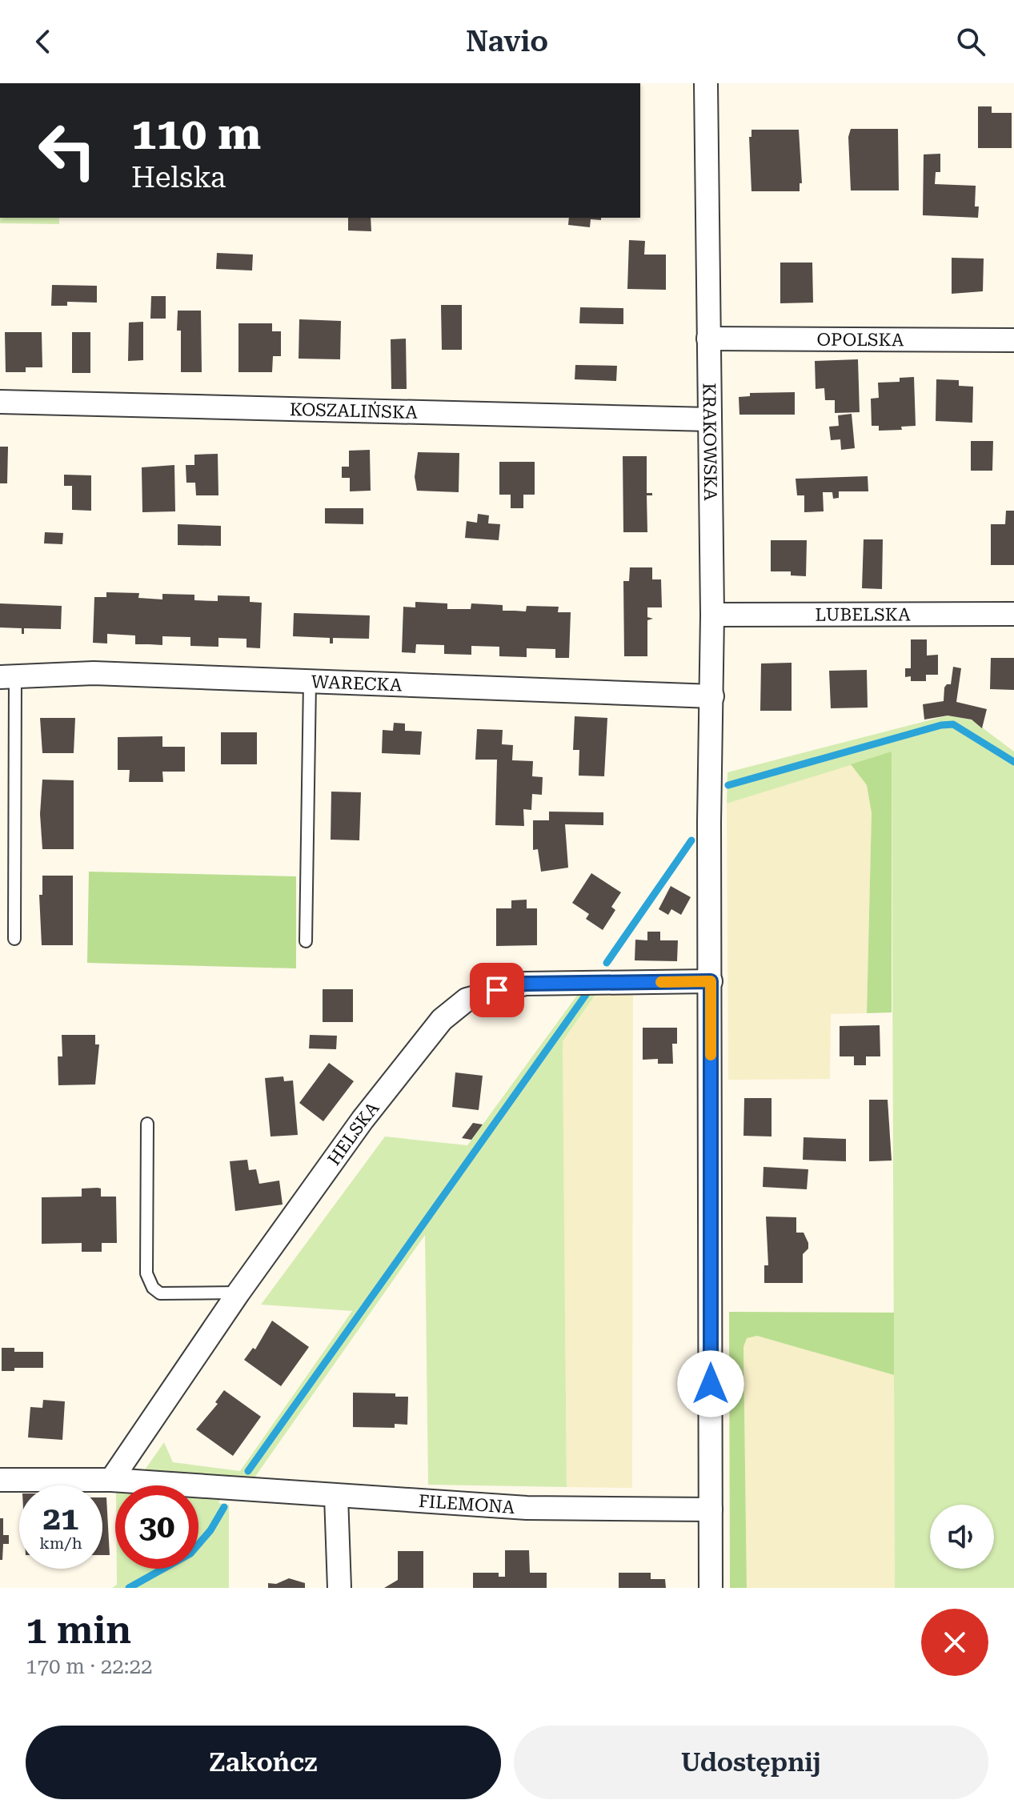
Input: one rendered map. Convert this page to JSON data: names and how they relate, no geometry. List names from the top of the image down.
{
  "streets": {
    "street": [
      "OPOLSKA",
      "KOSZALIŃSKA",
      "KRAKOWSKA",
      "LUBELSKA",
      "WARECKA",
      "HELSKA",
      "FILEMONA"
    ]
  },
  "crossings": [
    ["OPOLSKA", "KRAKOWSKA"],
    ["KOSZALIŃSKA", "KRAKOWSKA"],
    ["KRAKOWSKA", "LUBELSKA"],
    ["KRAKOWSKA", "WARECKA"],
    ["KRAKOWSKA", "HELSKA"],
    ["KRAKOWSKA", "FILEMONA"],
    ["HELSKA", "FILEMONA"]
  ],
  "page": {
    "header": "Navio",
    "turn": ["110 m", "Helska"],
    "speed": "21 km/h",
    "limit": "30",
    "heading": ["1 min", "170 m · 22:22"],
    "buttons": ["Zakończ", "Udostępnij"]
  }
}
